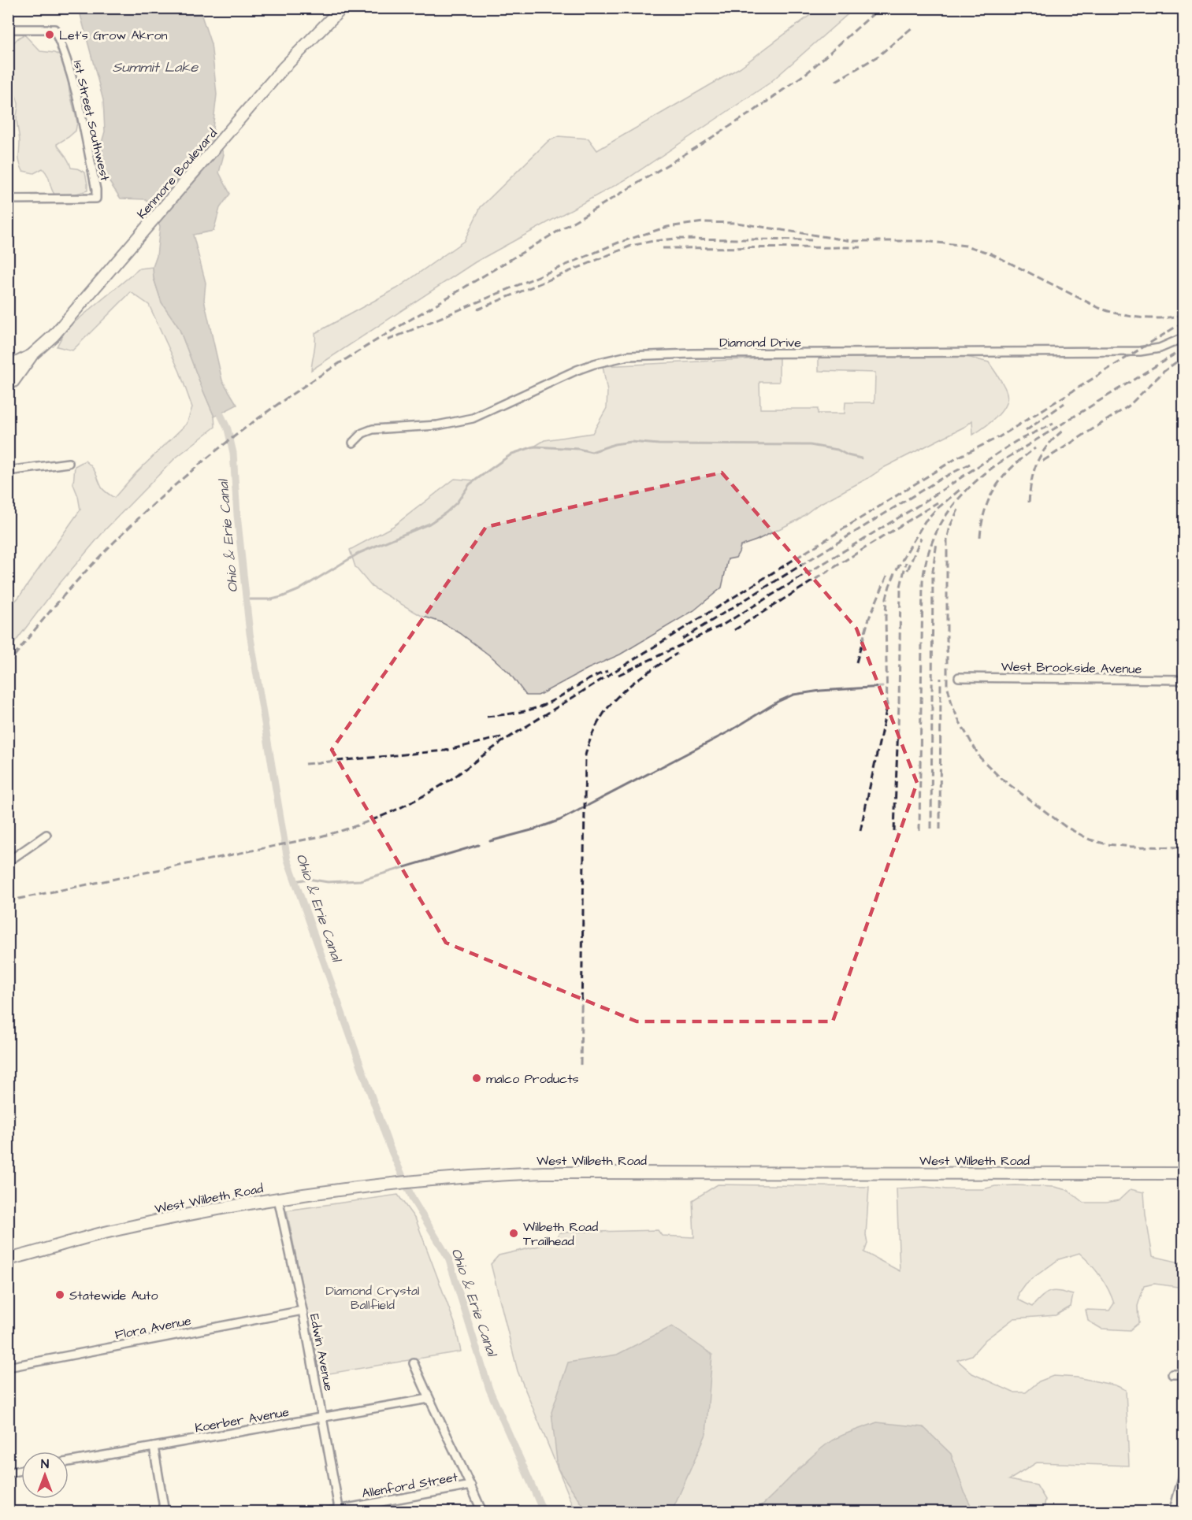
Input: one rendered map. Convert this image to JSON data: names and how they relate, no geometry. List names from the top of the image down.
{
  "streets": {
    "main road": ["Kenmore Boulevard", "West Wilbeth Road"],
    "street": [
      "1st Street Southwest",
      "Diamond Drive",
      "West Brookside Avenue",
      "Flora Avenue",
      "Edwin Avenue",
      "Koerber Avenue",
      "Allenford Street"
    ]
  },
  "crossings": [
    ["West Wilbeth Road", "Edwin Avenue"],
    ["Flora Avenue", "Edwin Avenue"],
    ["Edwin Avenue", "Koerber Avenue"],
    ["Edwin Avenue", "Allenford Street"]
  ],
  "water": ["Summit Lake", "Ohio & Erie Canal"],
  "parks": ["Diamond Crystal Ballfield"],
  "places": [
    "Let's Grow Akron",
    "malco Products",
    "Wilbeth Road Trailhead",
    "Statewide Auto"
  ],
  "north": "top"
}
